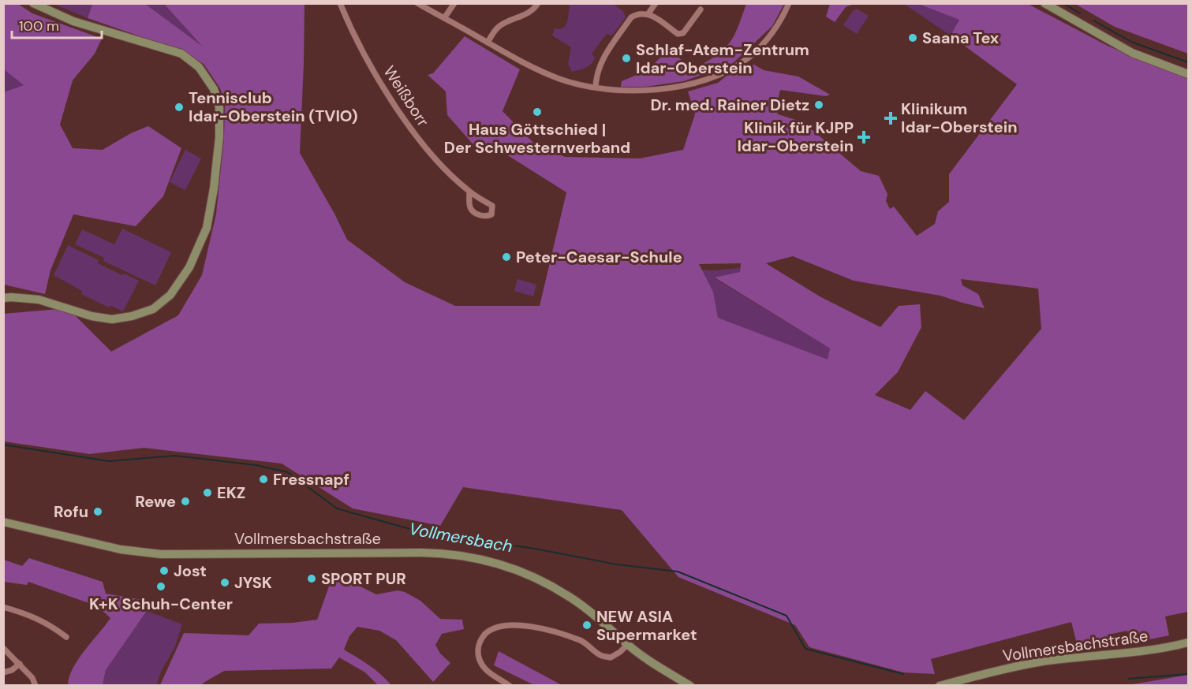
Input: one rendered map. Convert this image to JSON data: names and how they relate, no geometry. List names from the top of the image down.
{
  "streets": {
    "main road": ["Vollmersbachstraße"],
    "street": ["Weißborr"]
  },
  "water": ["Vollmersbach"],
  "places": {
    "other": [
      "Saana Tex",
      "Schlaf-Atem-Zentrum Idar-Oberstein",
      "Dr. med. Rainer Dietz",
      "Tennisclub Idar-Oberstein (TVIO)",
      "Haus Göttschied | Der Schwesternverband",
      "Peter-Caesar-Schule",
      "Fressnapf",
      "EKZ",
      "Rewe",
      "Rofu",
      "Jost",
      "SPORT PUR",
      "JYSK",
      "K+K Schuh-Center",
      "NEW ASIA Supermarket"
    ],
    "health": ["Klinikum Idar-Oberstein", "Klinik für KJPP Idar-Oberstein"]
  },
  "scale_bar": "100 m"
}
